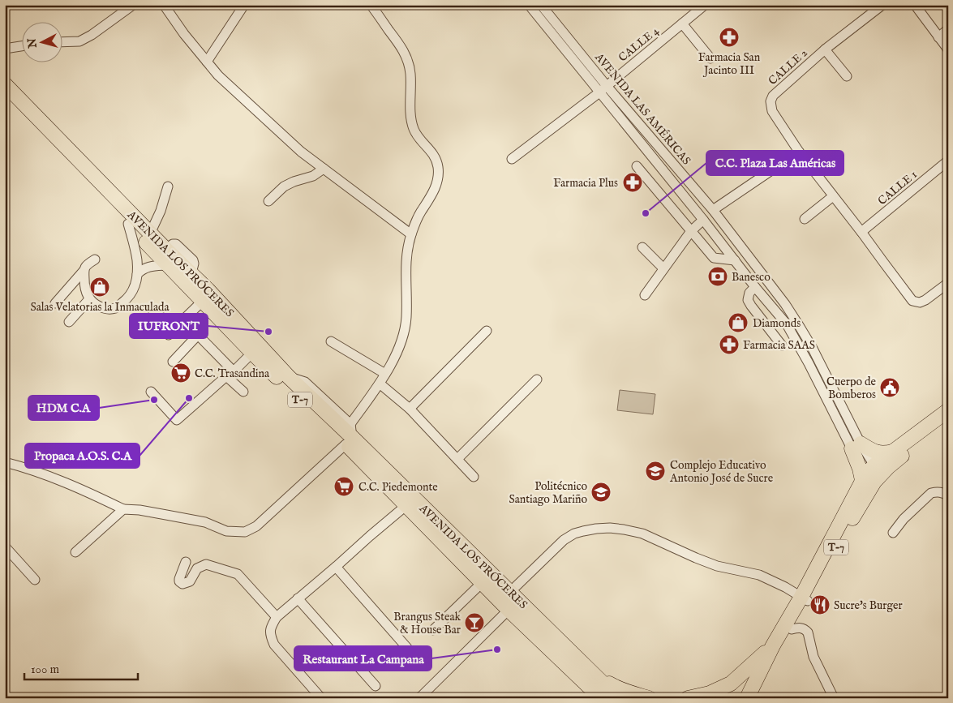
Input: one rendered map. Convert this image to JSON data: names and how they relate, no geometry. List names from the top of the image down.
{
  "streets": {
    "highway": ["AVENIDA LOS PRÓCERES", "T-7"],
    "street": [
      "CALLE 4",
      "CALLE 2",
      "AVENIDA LAS AMÉRICAS",
      "CALLE 1"
    ]
  },
  "crossings": [
    ["CALLE 4", "AVENIDA LAS AMÉRICAS"],
    ["CALLE 2", "CALLE 1"],
    ["AVENIDA LAS AMÉRICAS", "T-7"]
  ],
  "places": {
    "pharmacy": ["Farmacia San Jacinto III", "Farmacia Plus", "Farmacia SAAS"],
    "other": [
      "C.C. Plaza Las Américas",
      "IUFRONT",
      "Propaca A.O.S. C.A",
      "HDM C.A",
      "Restaurant La Campana"
    ],
    "bank": ["Banesco"],
    "shop": ["Salas Velatorias la Inmaculada", "Diamonds"],
    "supermarket": ["C.C. Trasandina", "C.C. Piedemonte"],
    "public building": ["Cuerpo de Bomberos"],
    "school or university": ["Complejo Educativo Antonio José de Sucre", "Politécnico Santiago Mariño"],
    "restaurant": ["Sucre's Burger"],
    "bar": ["Brangus Steak & House Bar"]
  },
  "scale_bar": "100 m",
  "north": "left"
}
